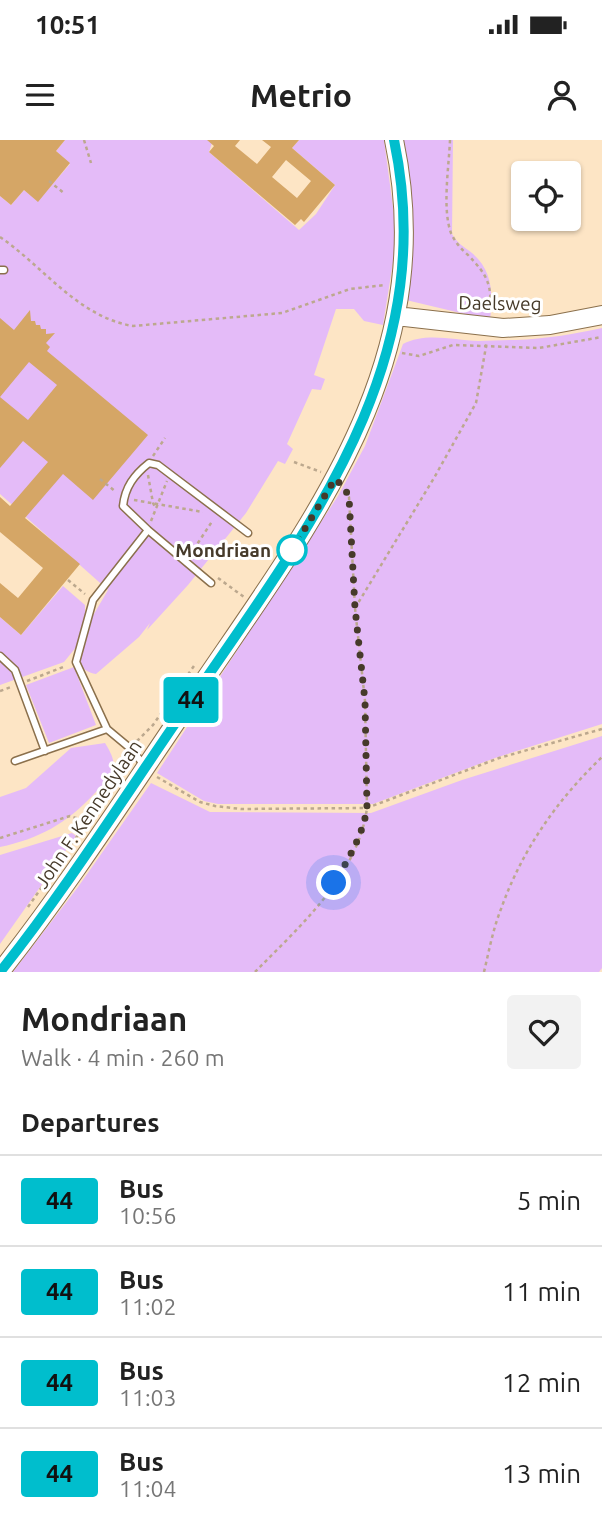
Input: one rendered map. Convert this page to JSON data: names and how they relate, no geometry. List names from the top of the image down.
{
  "streets": {
    "street": ["Daelsweg", "John F. Kennedylaan"]
  },
  "crossings": [
    ["Daelsweg", "John F. Kennedylaan"]
  ],
  "places": ["Mondriaan"],
  "lines": ["bus line 44"],
  "page": {
    "status": "10:51",
    "header": "Metrio",
    "on_map": "44",
    "heading": [
      ["Mondriaan", "Walk · 4 min · 260 m"],
      "Departures"
    ],
    "list": [
      {
        "mark": "44",
        "name": "Bus",
        "note": "10:56",
        "value": "5 min"
      },
      {
        "mark": "44",
        "name": "Bus",
        "note": "11:02",
        "value": "11 min"
      },
      {
        "mark": "44",
        "name": "Bus",
        "note": "11:03",
        "value": "12 min"
      },
      {
        "mark": "44",
        "name": "Bus",
        "note": "11:04",
        "value": "13 min"
      }
    ]
  }
}
